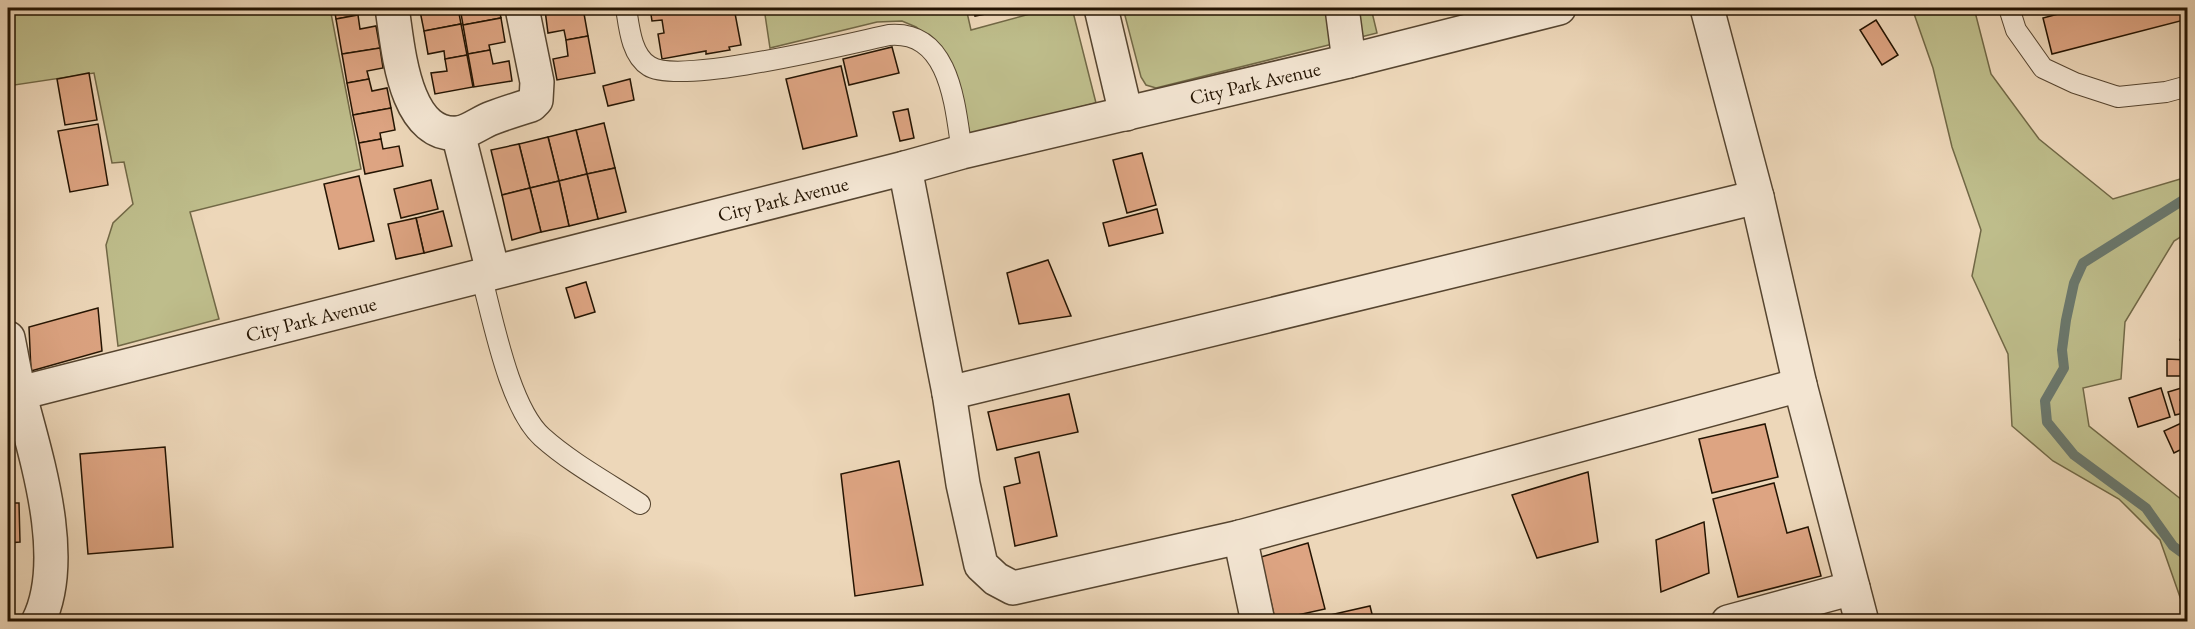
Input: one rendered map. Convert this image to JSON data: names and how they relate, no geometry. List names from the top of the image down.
{
  "streets": {
    "street": ["City Park Avenue"]
  }
}
